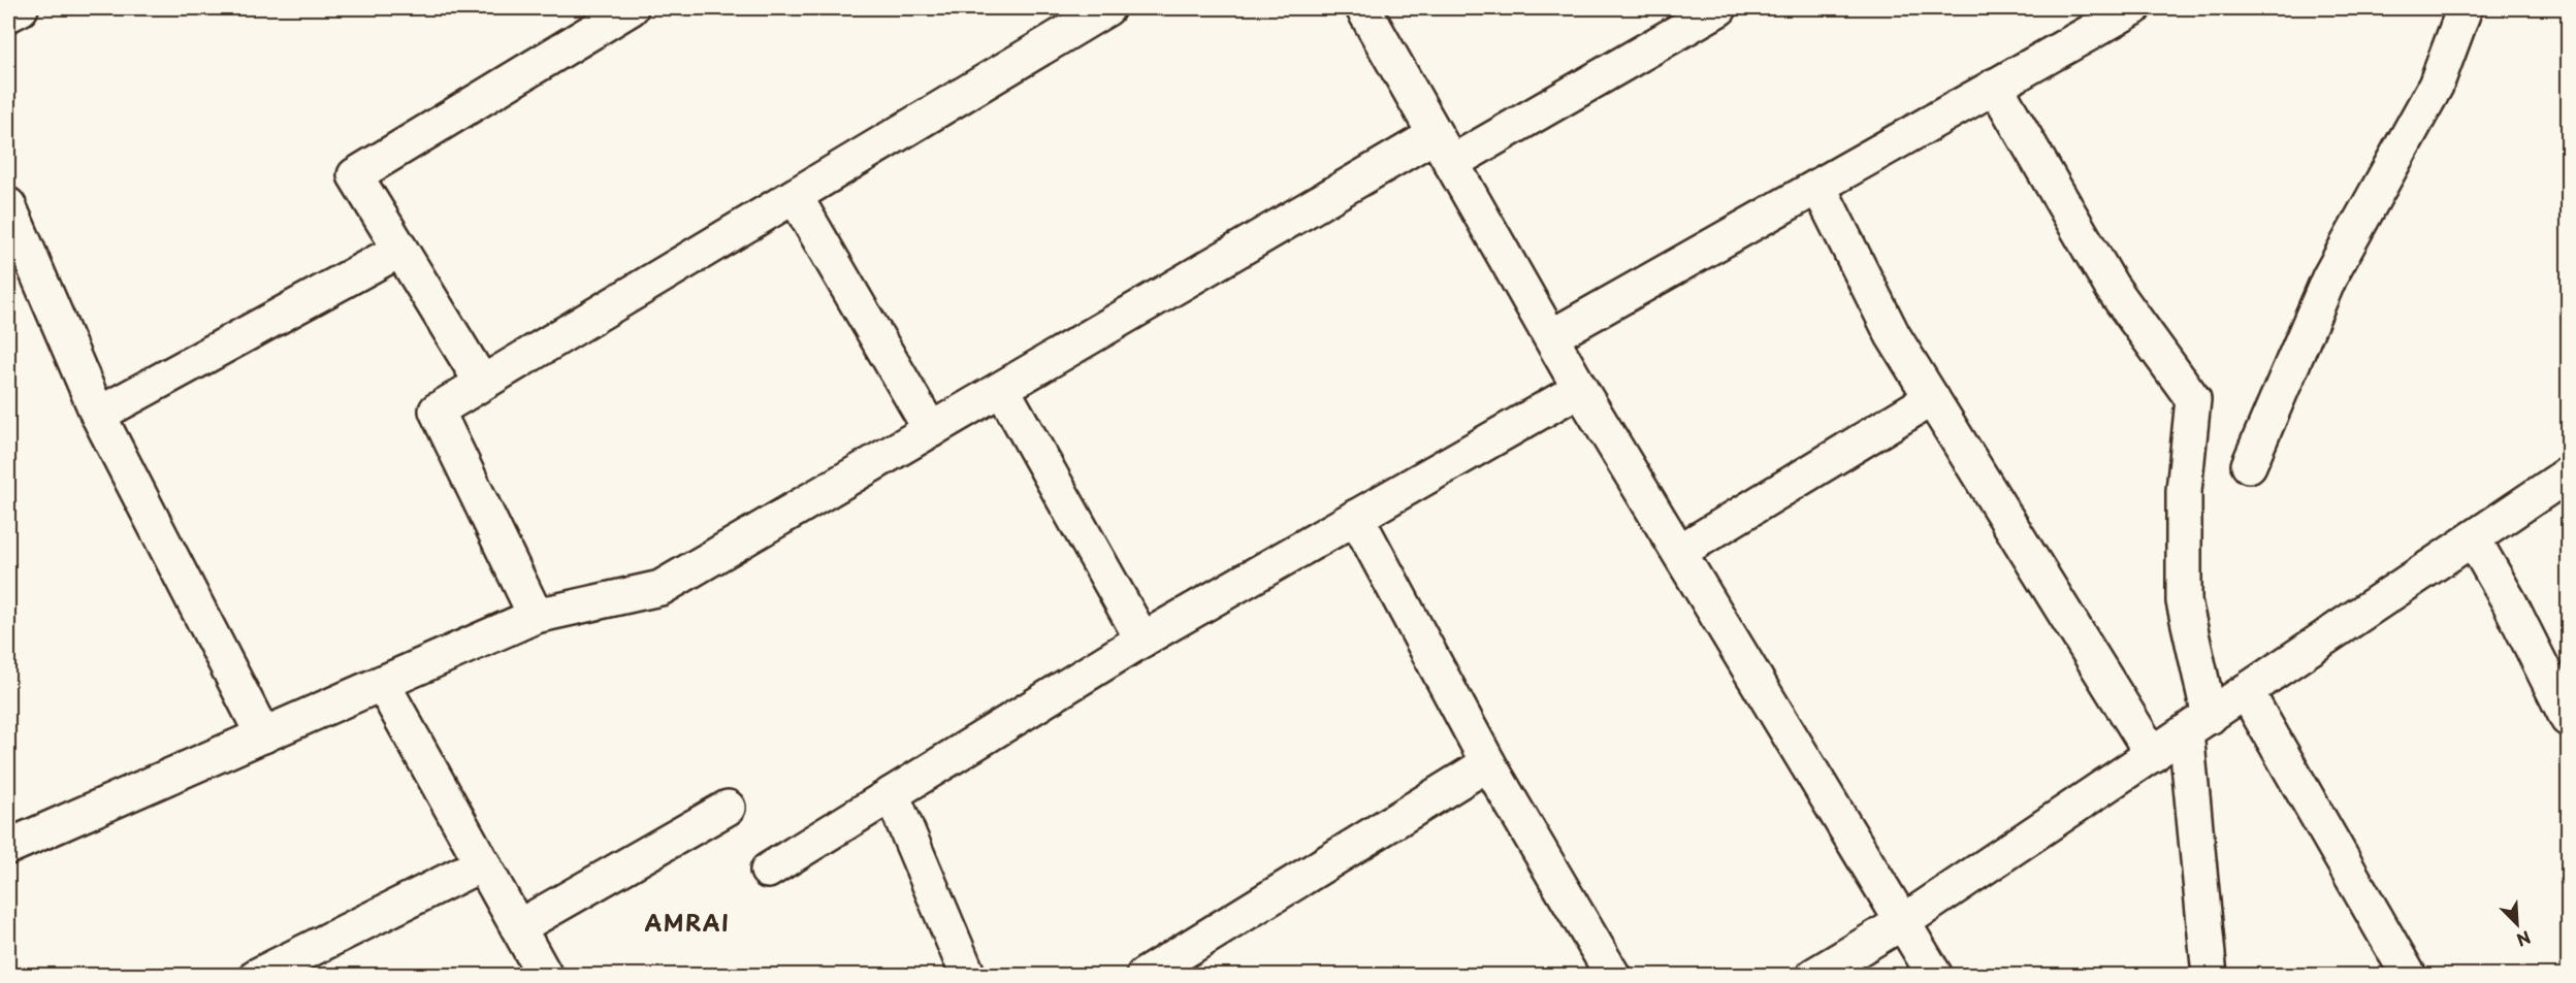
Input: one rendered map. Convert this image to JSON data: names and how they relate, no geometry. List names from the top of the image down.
{
  "districts": ["AMRAI"],
  "north": "bottom right"
}
